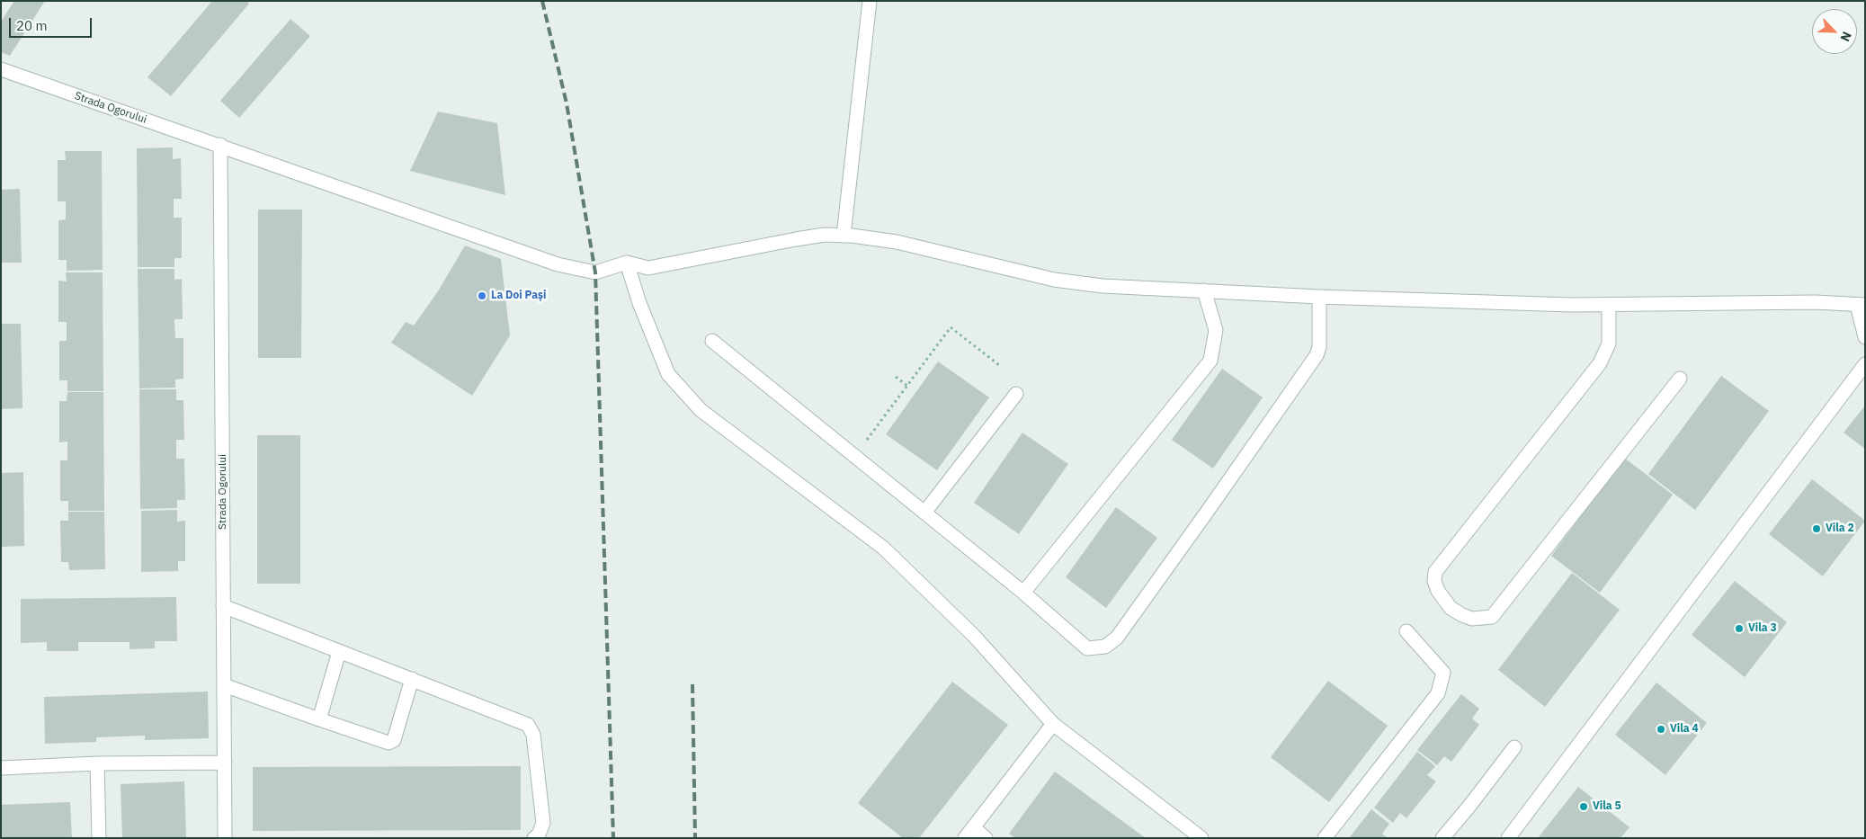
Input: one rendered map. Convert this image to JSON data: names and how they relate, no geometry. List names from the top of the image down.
{
  "streets": {
    "street": ["Strada Ogorului"]
  },
  "places": [
    "La Doi Pași",
    "Vila 2",
    "Vila 3",
    "Vila 4",
    "Vila 5"
  ],
  "scale_bar": "20 m",
  "north": "bottom right"
}
